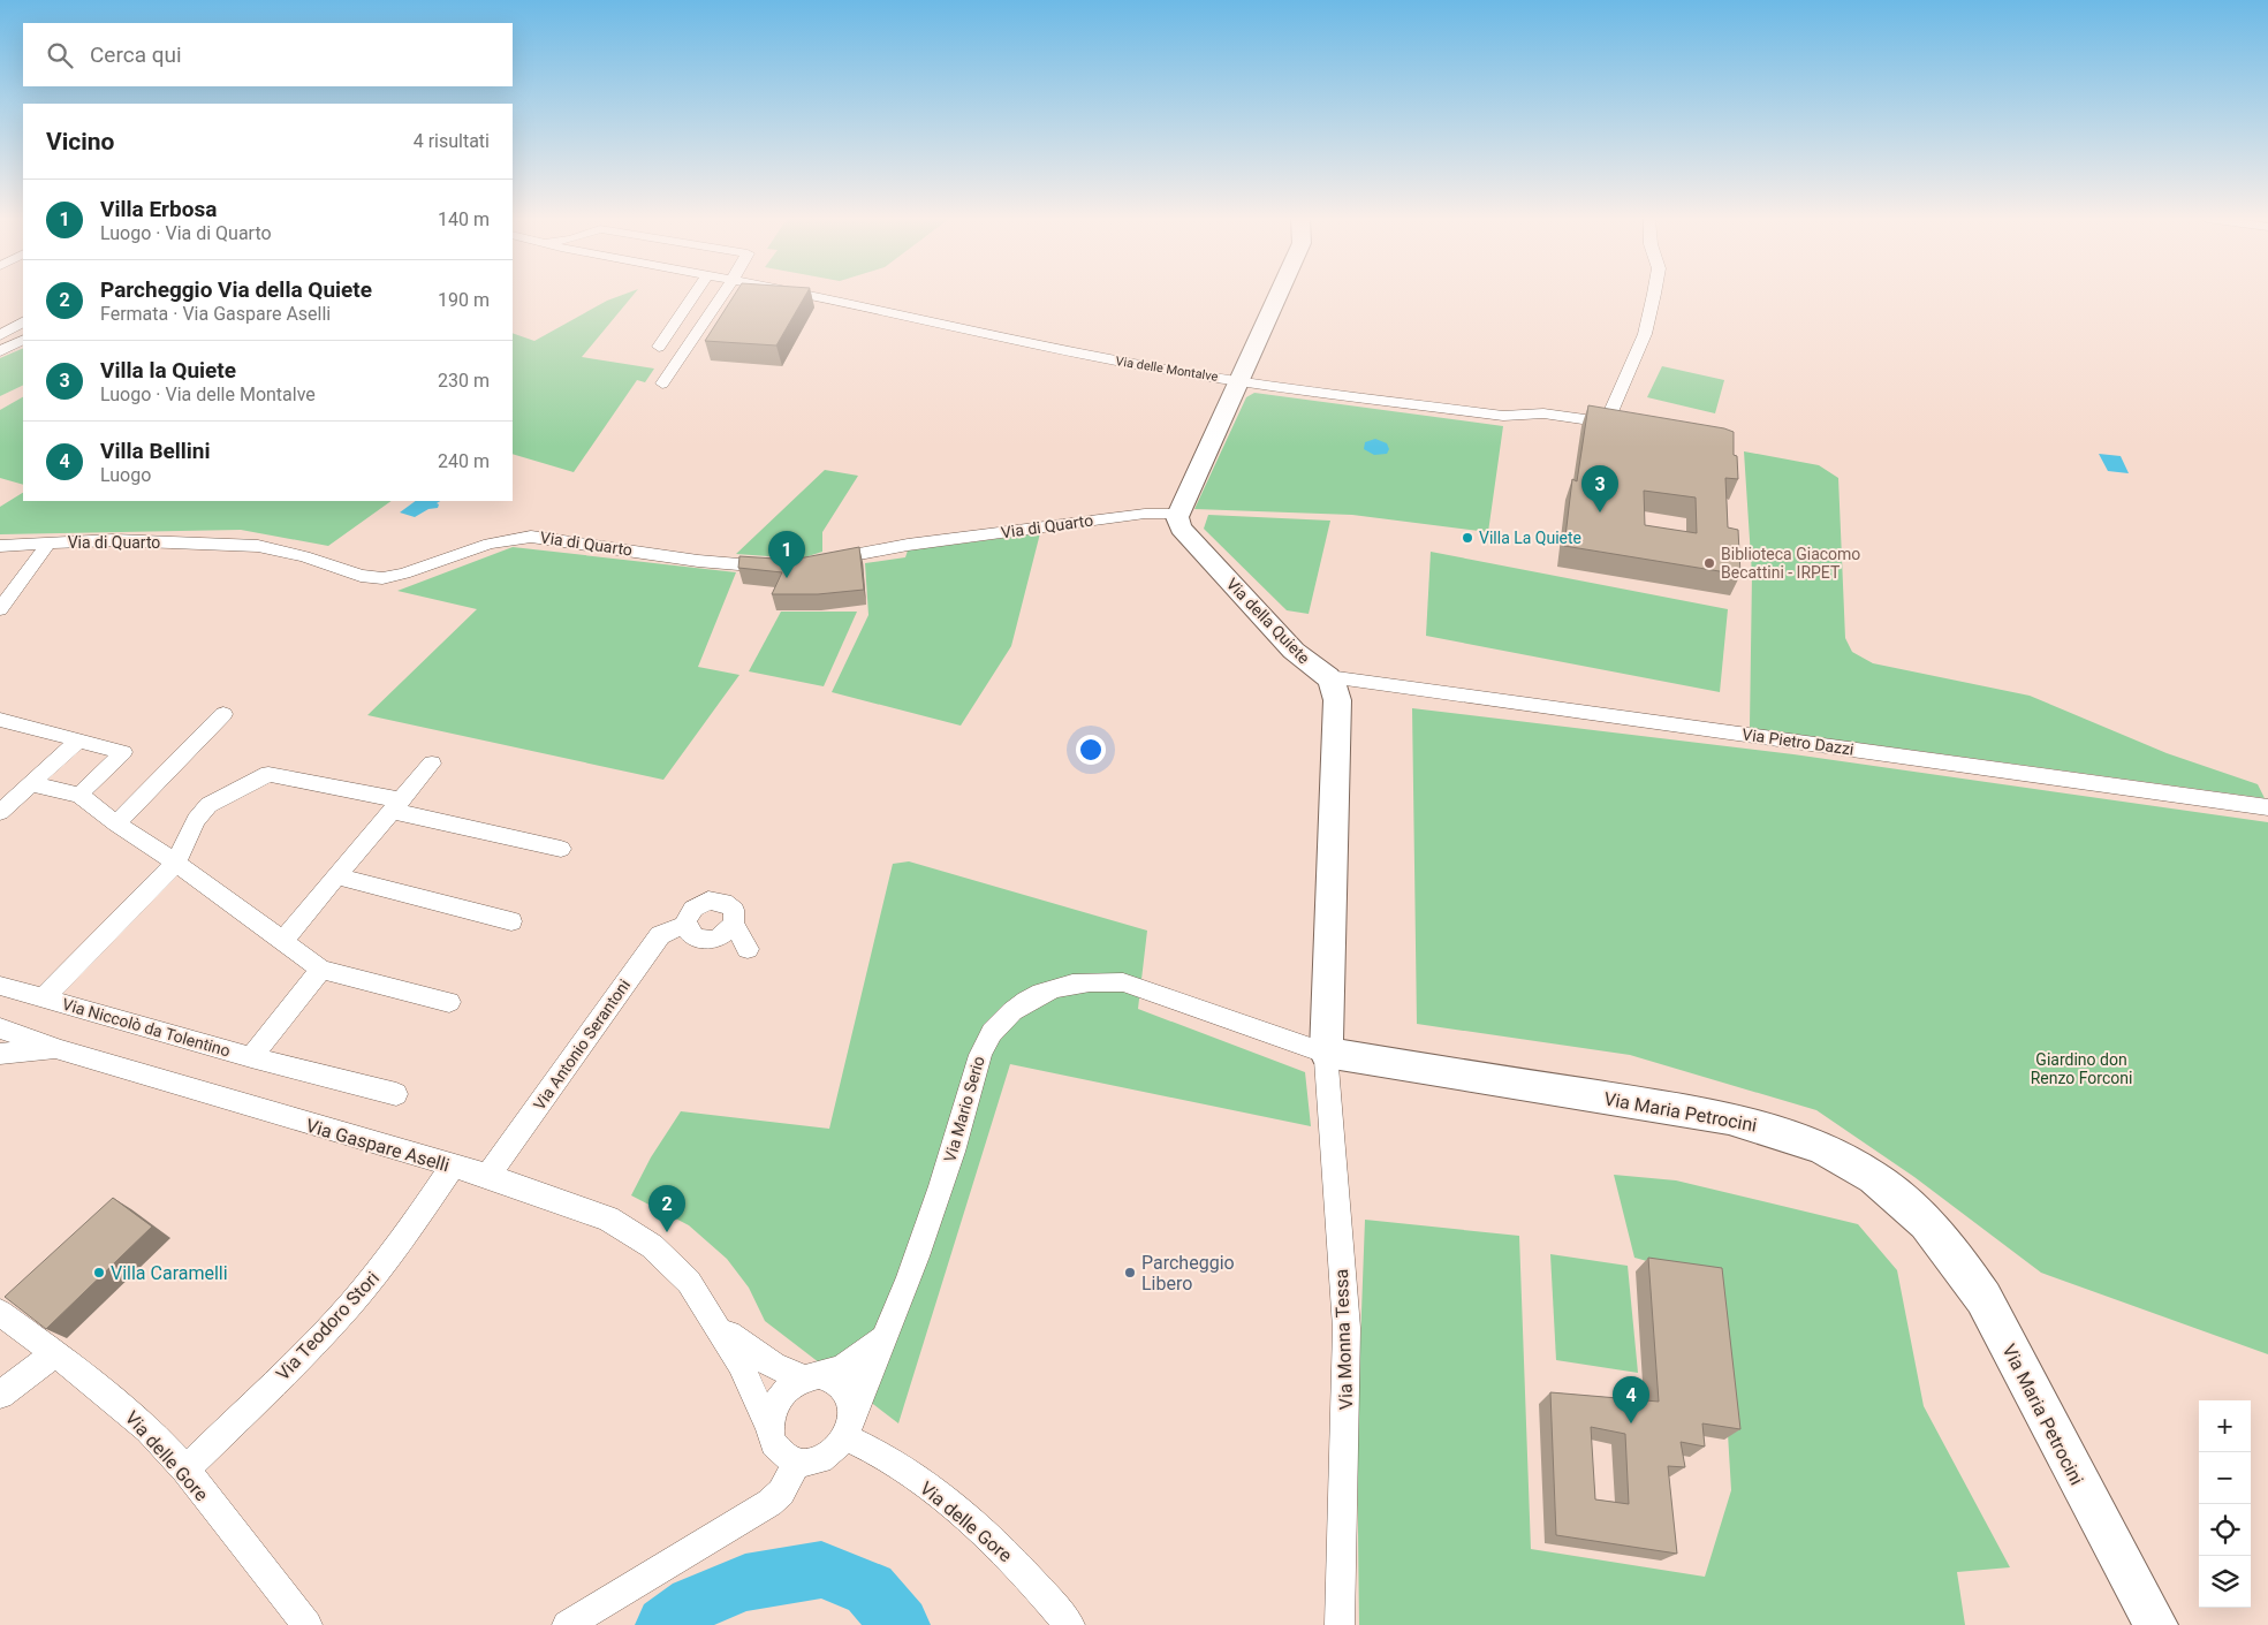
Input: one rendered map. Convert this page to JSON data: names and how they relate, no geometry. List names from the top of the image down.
{
  "streets": {
    "main road": ["Via della Quiete", "Via Maria Petrocini"],
    "street": [
      "Via delle Montalve",
      "Via di Quarto",
      "Via Pietro Dazzi",
      "Via Niccolò da Tolentino",
      "Via Antonio Serantoni",
      "Via Mario Serio",
      "Via Gaspare Aselli",
      "Via Teodoro Stori",
      "Via Monna Tessa",
      "Via delle Gore"
    ]
  },
  "crossings": [
    ["Via di Quarto", "Via della Quiete"],
    ["Via della Quiete", "Via Pietro Dazzi"],
    ["Via Antonio Serantoni", "Via Gaspare Aselli"],
    ["Via Mario Serio", "Via Maria Petrocini"],
    ["Via Mario Serio", "Via Gaspare Aselli"],
    ["Via Mario Serio", "Via Monna Tessa"],
    ["Via Mario Serio", "Via delle Gore"],
    ["Via Maria Petrocini", "Via Monna Tessa"],
    ["Via Gaspare Aselli", "Via Teodoro Stori"],
    ["Via Gaspare Aselli", "Via delle Gore"],
    ["Via Teodoro Stori", "Via delle Gore"]
  ],
  "parks": ["Giardino don Renzo Forconi"],
  "places": [
    "Villa La Quiete",
    "Biblioteca Giacomo Becattini - IRPET",
    "Villa Caramelli",
    "Parcheggio Libero"
  ],
  "page": {
    "search": "Cerca qui",
    "heading": ["Vicino", "4 risultati"],
    "list": [
      {
        "mark": "1",
        "name": "Villa Erbosa",
        "note": "Luogo · Via di Quarto",
        "value": "140 m"
      },
      {
        "mark": "2",
        "name": "Parcheggio Via della Quiete",
        "note": "Fermata · Via Gaspare Aselli",
        "value": "190 m"
      },
      {
        "mark": "3",
        "name": "Villa la Quiete",
        "note": "Luogo · Via delle Montalve",
        "value": "230 m"
      },
      {
        "mark": "4",
        "name": "Villa Bellini",
        "note": "Luogo",
        "value": "240 m"
      }
    ],
    "pins": [
      "3",
      "1",
      "2",
      "4"
    ],
    "map_buttons": ["+", "−"]
  }
}
